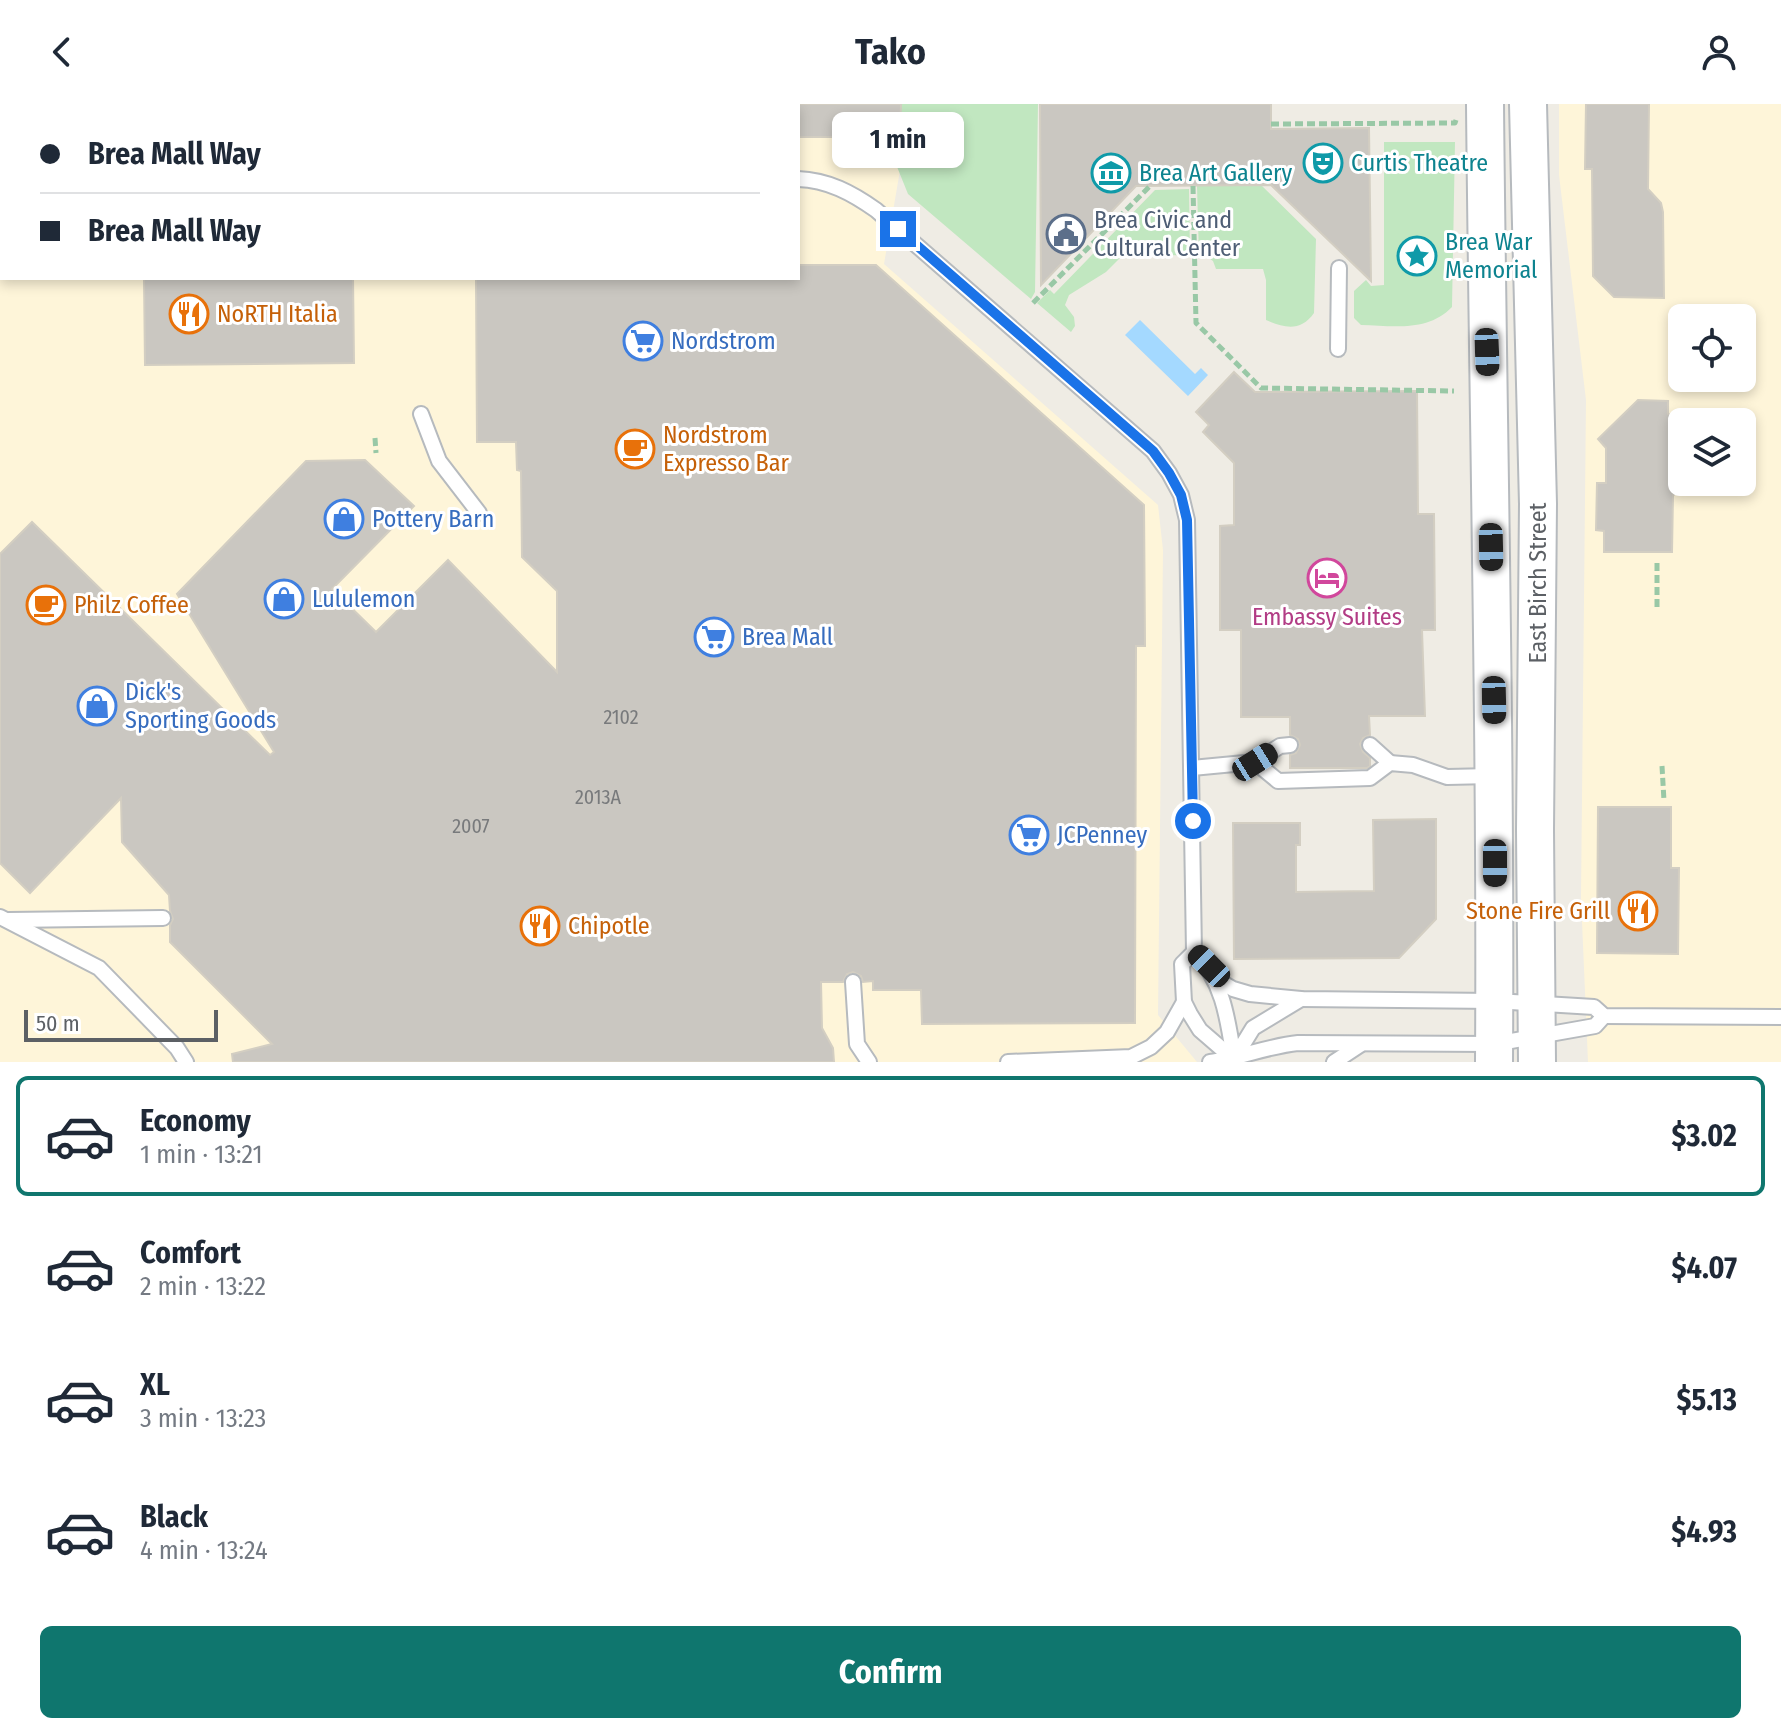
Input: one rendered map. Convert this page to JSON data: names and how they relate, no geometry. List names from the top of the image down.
{
  "streets": {
    "street": ["East Birch Street"]
  },
  "places": {
    "theatre": ["Curtis Theatre"],
    "museum": ["Brea Art Gallery"],
    "public building": ["Brea Civic and Cultural Center"],
    "place": ["Brea War Memorial"],
    "restaurant": ["NoRTH Italia", "Stone Fire Grill", "Chipotle"],
    "supermarket": ["Nordstrom", "Brea Mall", "JCPenney"],
    "cafe": ["Nordstrom Expresso Bar", "Philz Coffee"],
    "shop": ["Pottery Barn", "Lululemon", "Dick's Sporting Goods"],
    "hotel": ["Embassy Suites"]
  },
  "house_numbers": ["2102", "2013A", "2007"],
  "scale_bar": "50 m",
  "page": {
    "header": "Tako",
    "banner": ["Brea Mall Way", "Brea Mall Way"],
    "bubble": "1 min",
    "scale": "50 m",
    "list": [
      {
        "name": "Economy",
        "note": "1 min · 13:21",
        "value": "$3.02"
      },
      {
        "name": "Comfort",
        "note": "2 min · 13:22",
        "value": "$4.07"
      },
      {
        "name": "XL",
        "note": "3 min · 13:23",
        "value": "$5.13"
      },
      {
        "name": "Black",
        "note": "4 min · 13:24",
        "value": "$4.93"
      }
    ],
    "buttons": "Confirm"
  }
}
